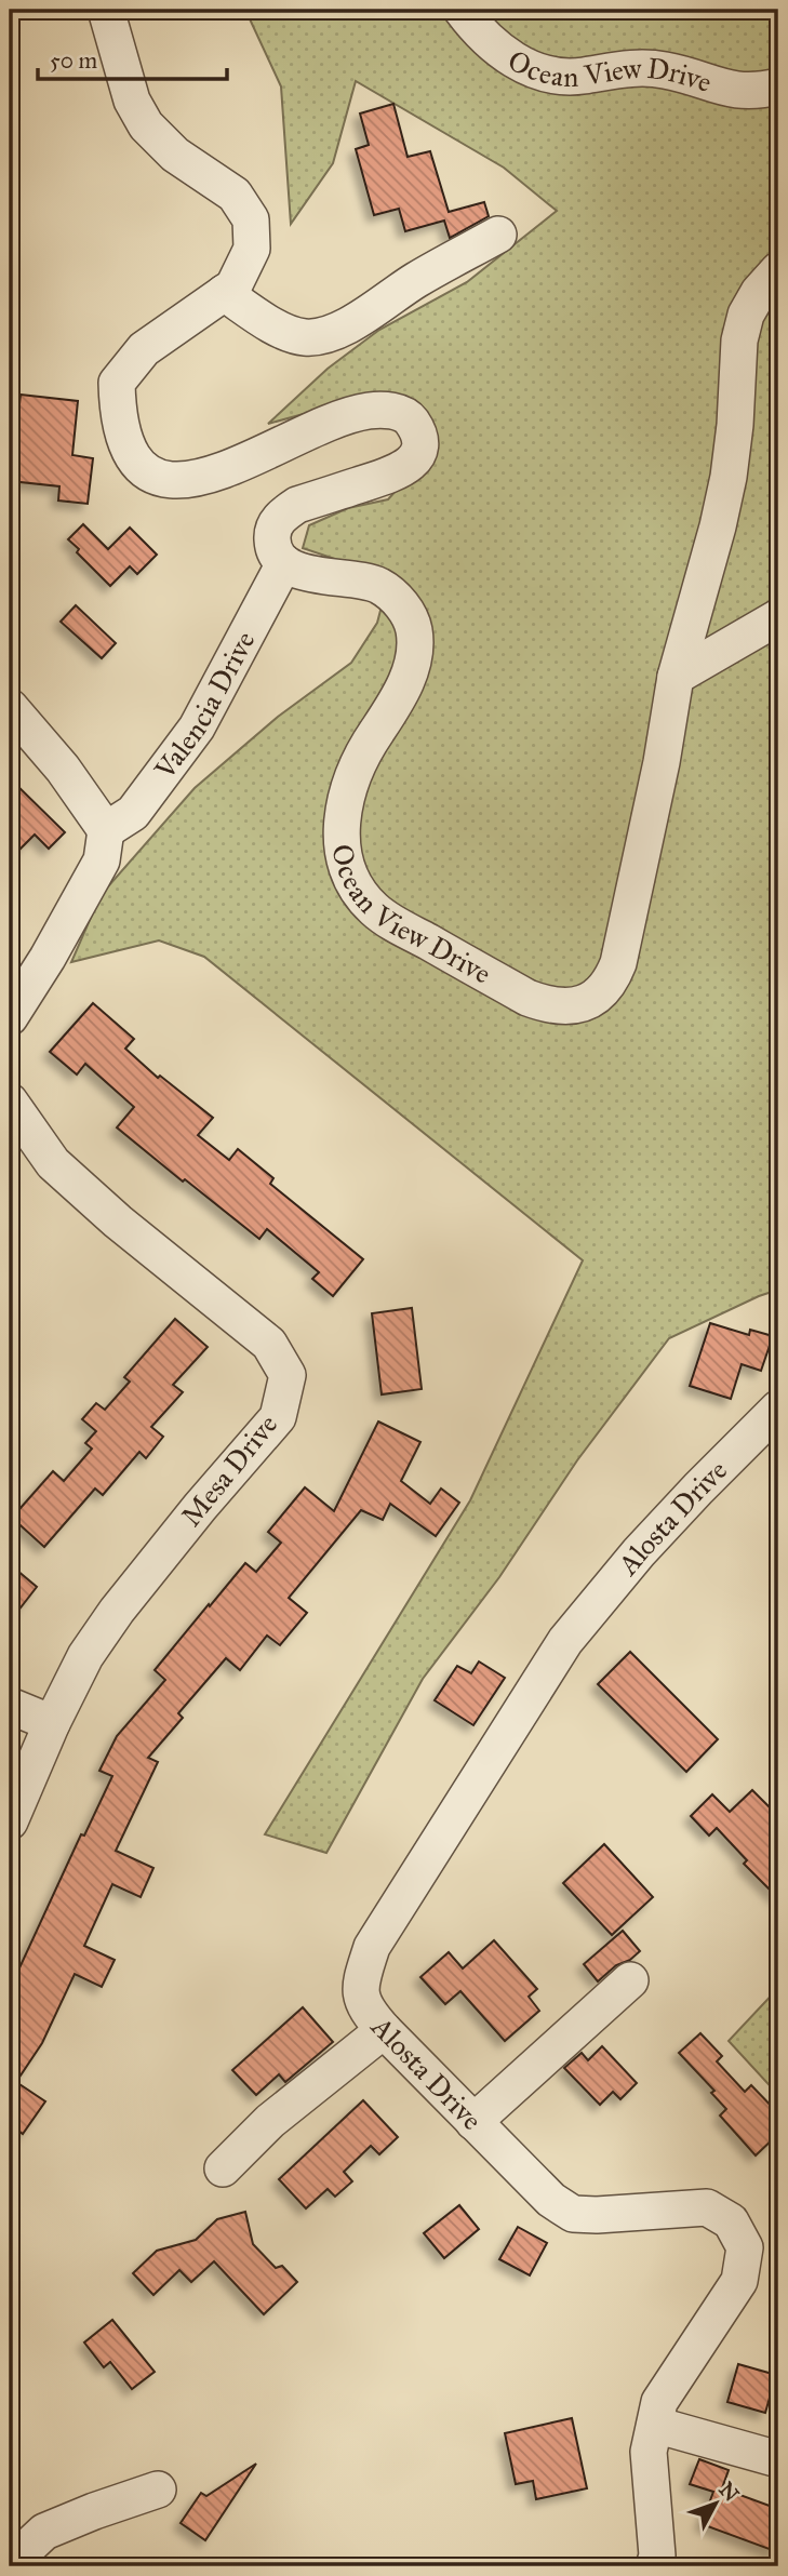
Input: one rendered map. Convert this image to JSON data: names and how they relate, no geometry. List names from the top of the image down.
{
  "streets": {
    "street": [
      "Ocean View Drive",
      "Valencia Drive",
      "Mesa Drive",
      "Alosta Drive"
    ]
  },
  "crossings": [
    ["Ocean View Drive", "Valencia Drive"]
  ],
  "scale_bar": "50 m",
  "north": "top right"
}
